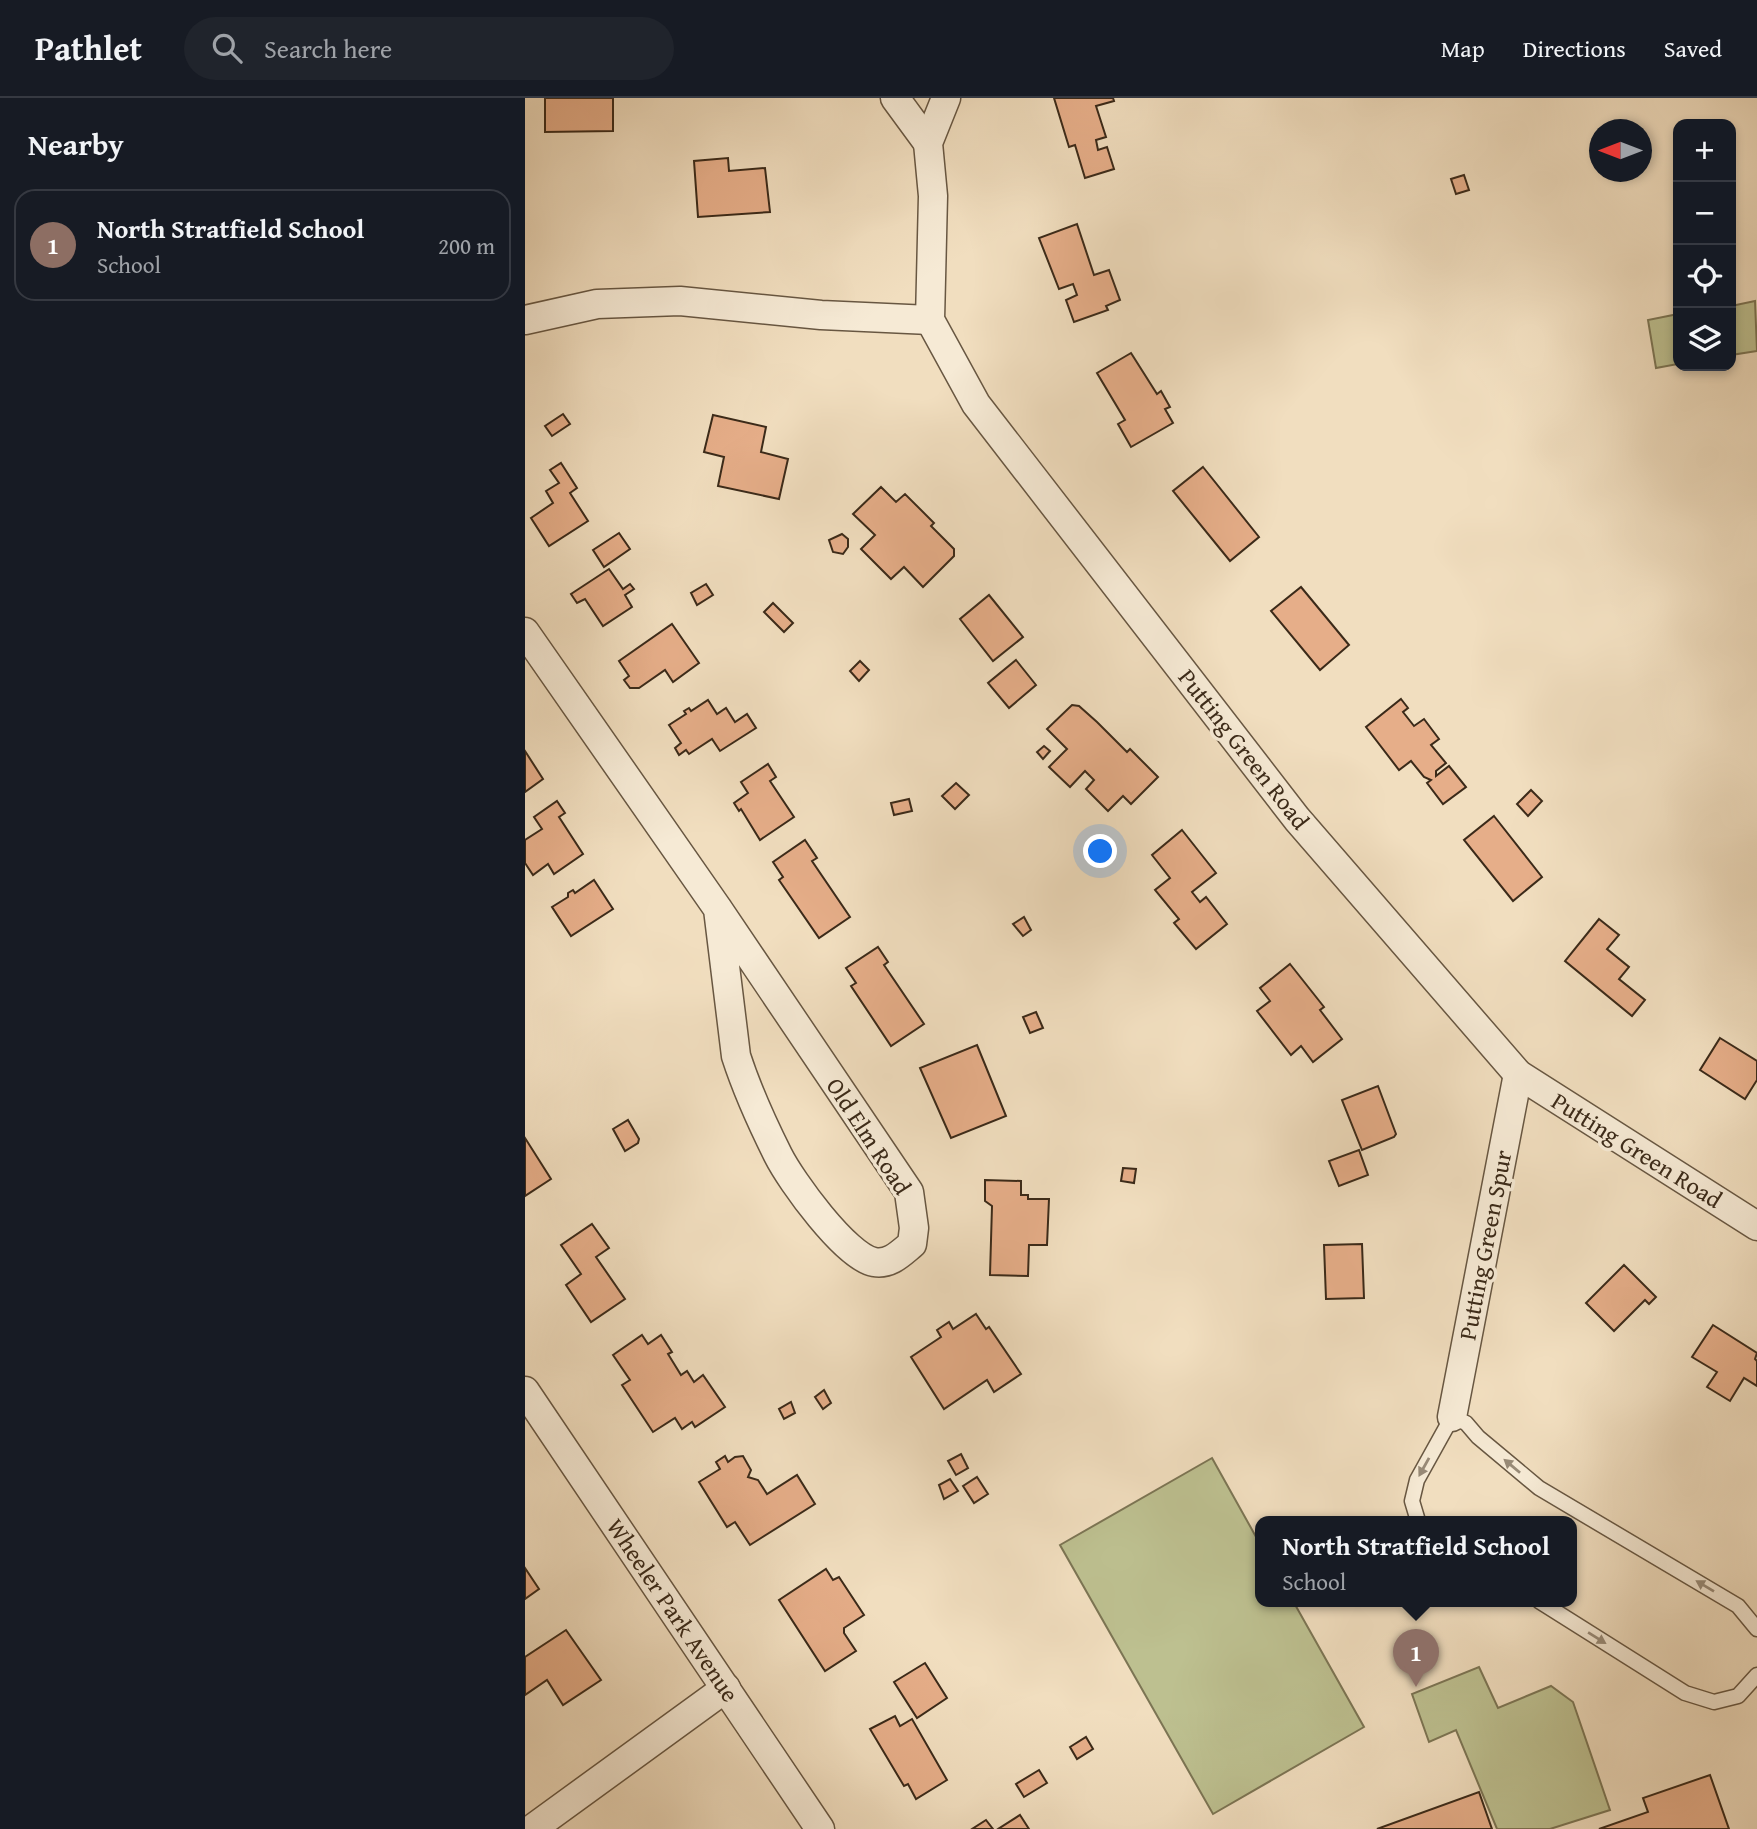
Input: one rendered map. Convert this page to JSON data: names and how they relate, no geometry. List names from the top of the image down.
{
  "streets": {
    "street": [
      "Putting Green Road",
      "Old Elm Road",
      "Putting Green Spur",
      "Wheeler Park Avenue"
    ]
  },
  "crossings": [
    ["Putting Green Road", "Putting Green Spur"]
  ],
  "north": "left",
  "page": {
    "header": "Pathlet",
    "search": "Search here",
    "nav": ["Map", "Directions", "Saved"],
    "heading": "Nearby",
    "map_buttons": ["+", "−"],
    "list": [
      {
        "mark": "1",
        "name": "North Stratfield School",
        "note": "School",
        "value": "200 m"
      }
    ],
    "popup": ["North Stratfield School", "School"],
    "pins": "1"
  }
}
